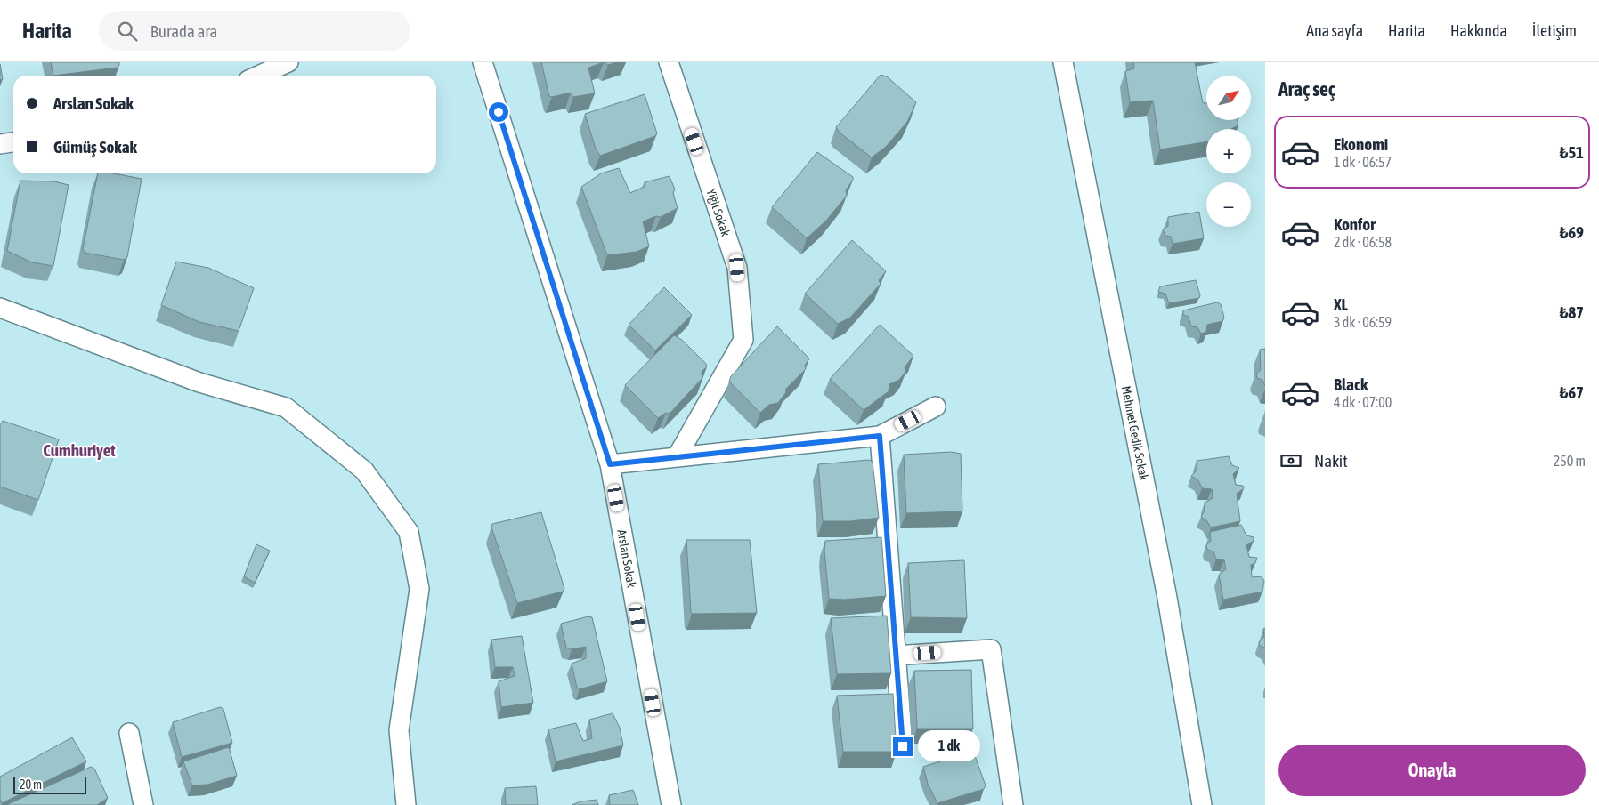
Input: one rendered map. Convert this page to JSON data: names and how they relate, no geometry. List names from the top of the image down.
{
  "streets": {
    "street": ["Yiğit Sokak", "Mehmet Gedik Sokak", "Arslan Sokak"]
  },
  "districts": ["Cumhuriyet"],
  "scale_bar": "20 m",
  "north": "top right",
  "page": {
    "header": "Harita",
    "search": "Burada ara",
    "nav": [
      "Ana sayfa",
      "Harita",
      "Hakkında",
      "İletişim"
    ],
    "heading": "Araç seç",
    "map_buttons": ["+", "−"],
    "banner": ["Arslan Sokak", "Gümüş Sokak"],
    "list": [
      {
        "name": "Ekonomi",
        "note": "1 dk · 06:57",
        "value": "₺51"
      },
      {
        "name": "Konfor",
        "note": "2 dk · 06:58",
        "value": "₺69"
      },
      {
        "name": "XL",
        "note": "3 dk · 06:59",
        "value": "₺87"
      },
      {
        "name": "Black",
        "note": "4 dk · 07:00",
        "value": "₺67"
      }
    ],
    "pay": ["Nakit", "250 m"],
    "bubble": "1 dk",
    "buttons": "Onayla",
    "scale": "20 m"
  }
}
